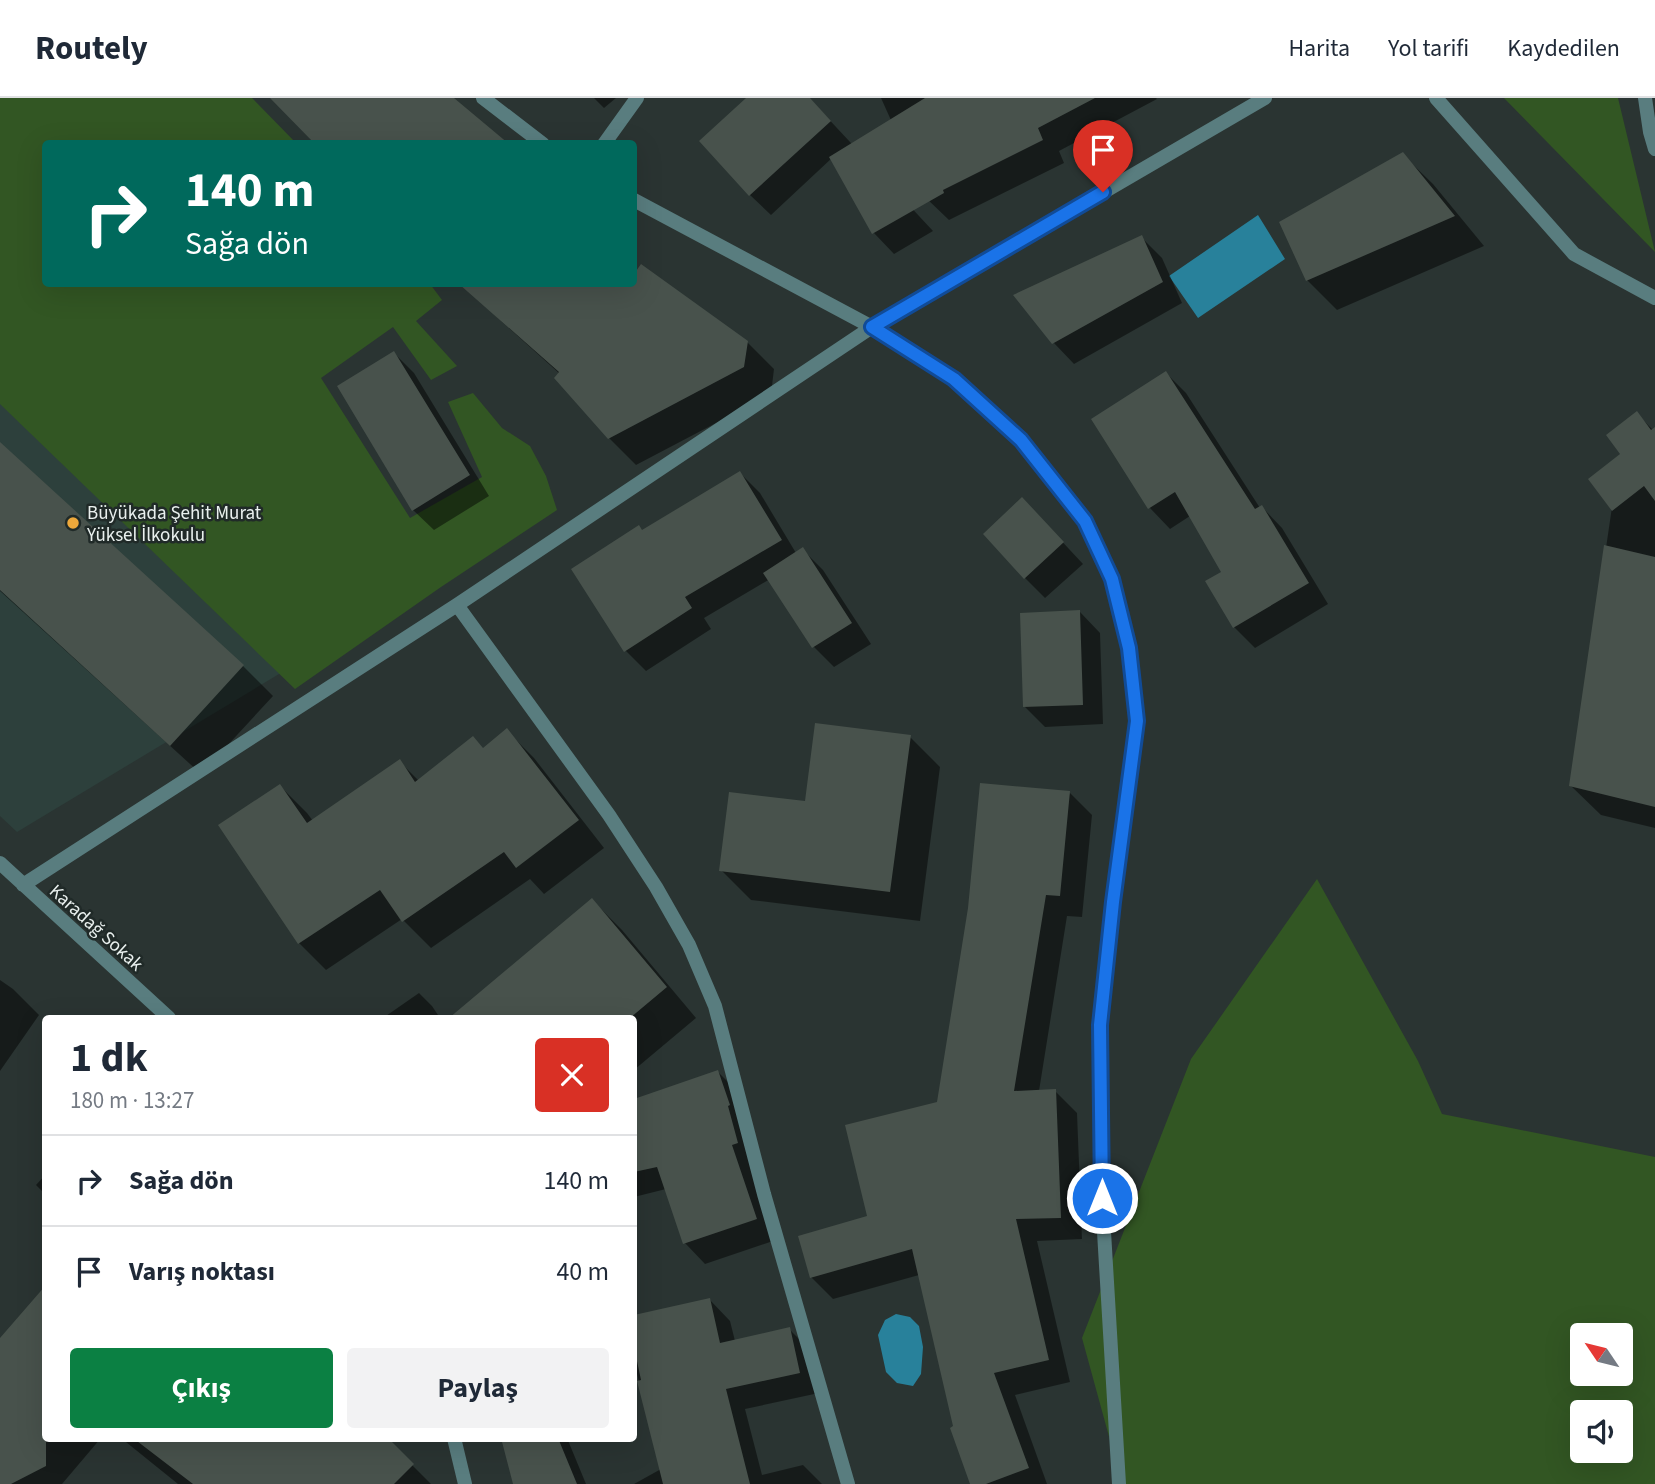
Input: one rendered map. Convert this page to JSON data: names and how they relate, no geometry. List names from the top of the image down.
{
  "streets": {
    "street": ["Karadağ Sokak"]
  },
  "places": ["Büyükada Şehit Murat Yüksel İlkokulu"],
  "north": "top left",
  "page": {
    "header": "Routely",
    "nav": ["Harita", "Yol tarifi", "Kaydedilen"],
    "turn": ["140 m", "Sağa dön"],
    "heading": ["1 dk", "180 m · 13:27"],
    "list": [
      {
        "name": "Sağa dön",
        "value": "140 m"
      },
      {
        "name": "Varış noktası",
        "value": "40 m"
      }
    ],
    "buttons": ["Çıkış", "Paylaş"]
  }
}
